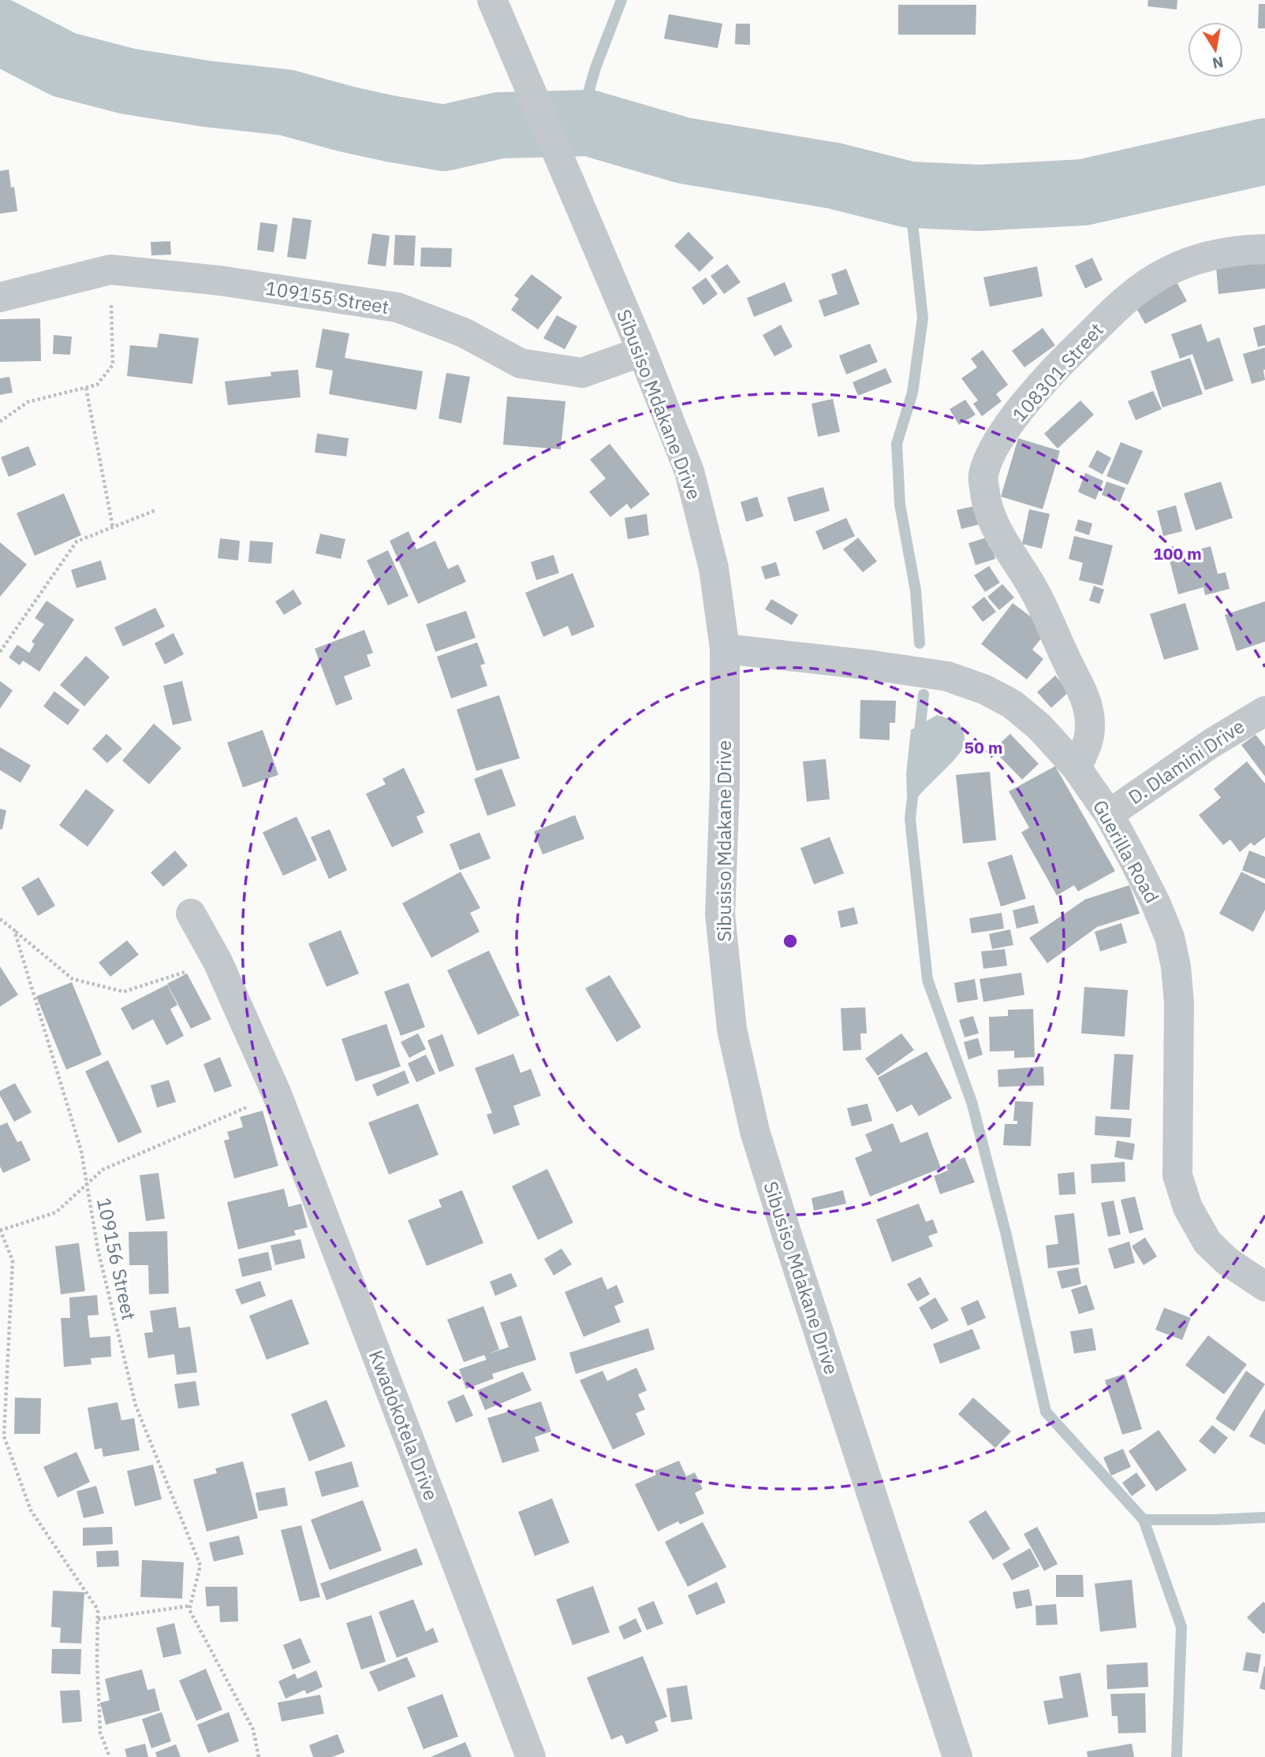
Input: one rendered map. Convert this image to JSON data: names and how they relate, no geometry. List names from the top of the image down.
{
  "streets": {
    "street": [
      "109155 Street",
      "108301 Street",
      "Sibusiso Mdakane Drive",
      "D. Dlamini Drive",
      "Guerilla Road",
      "Kwadokotela Drive"
    ],
    "path": ["109156 Street"]
  },
  "crossings": [
    ["109155 Street", "Sibusiso Mdakane Drive"],
    ["108301 Street", "Guerilla Road"],
    ["Sibusiso Mdakane Drive", "Guerilla Road"],
    ["D. Dlamini Drive", "Guerilla Road"]
  ],
  "north": "bottom",
  "rings": ["100 m", "50 m"]
}
